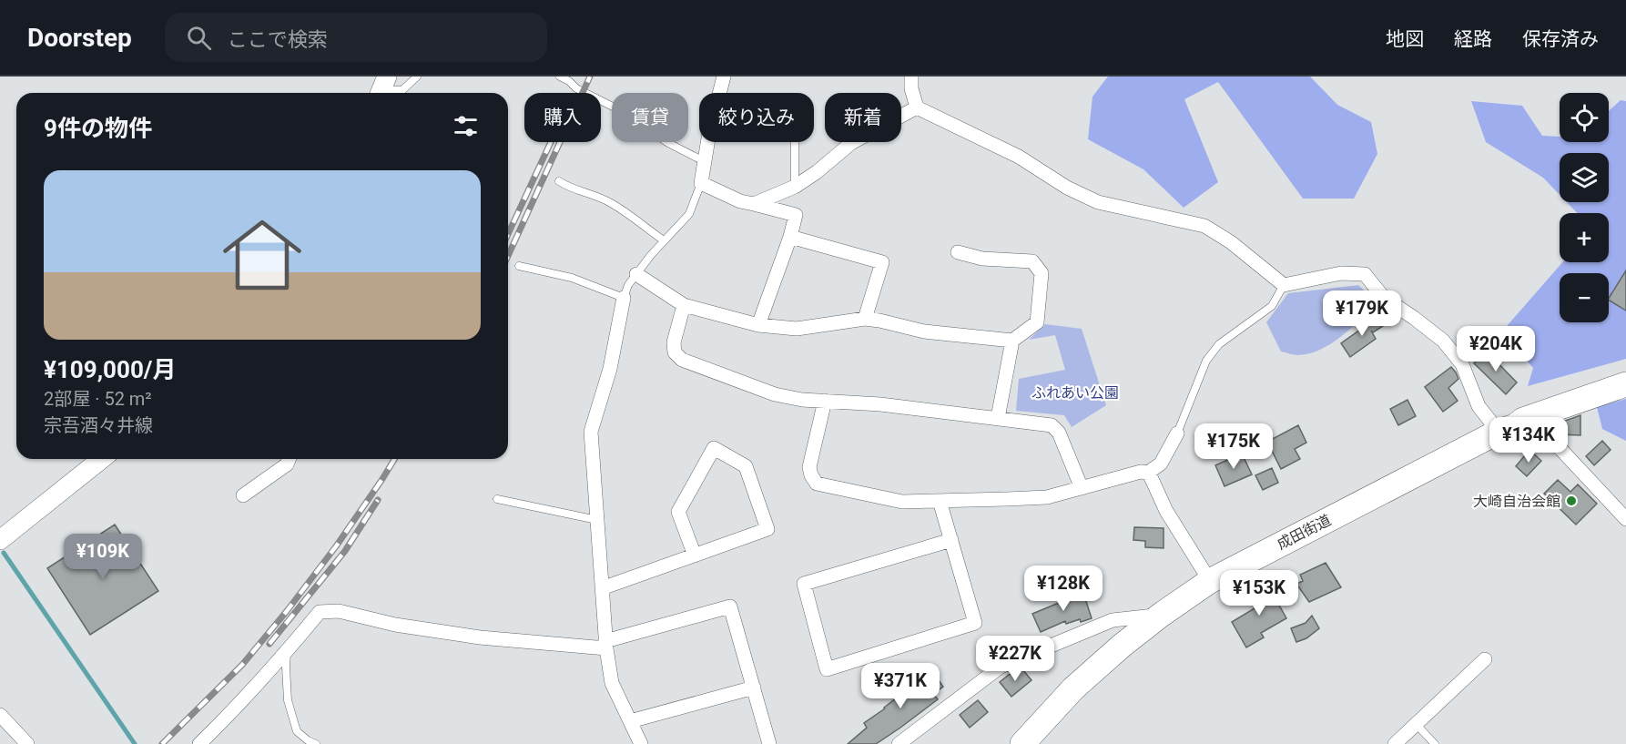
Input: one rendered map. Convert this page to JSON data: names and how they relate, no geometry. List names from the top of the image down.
{
  "streets": {
    "highway": ["成田街道"]
  },
  "parks": ["ふれあい公園"],
  "places": ["大崎自治会館"],
  "page": {
    "header": "Doorstep",
    "search": "ここで検索",
    "nav": ["地図", "経路", "保存済み"],
    "map_buttons": ["+", "−"],
    "chip": [
      "購入",
      "賃貸",
      "絞り込み",
      "新着"
    ],
    "heading": "9件の物件",
    "list": [
      {
        "name": "¥109,000/月",
        "note": "2部屋 · 52 m² · 宗吾酒々井線"
      }
    ],
    "price": [
      "¥179K",
      "¥204K",
      "¥134K",
      "¥175K",
      "¥109K",
      "¥128K",
      "¥153K",
      "¥227K",
      "¥371K"
    ]
  }
}
